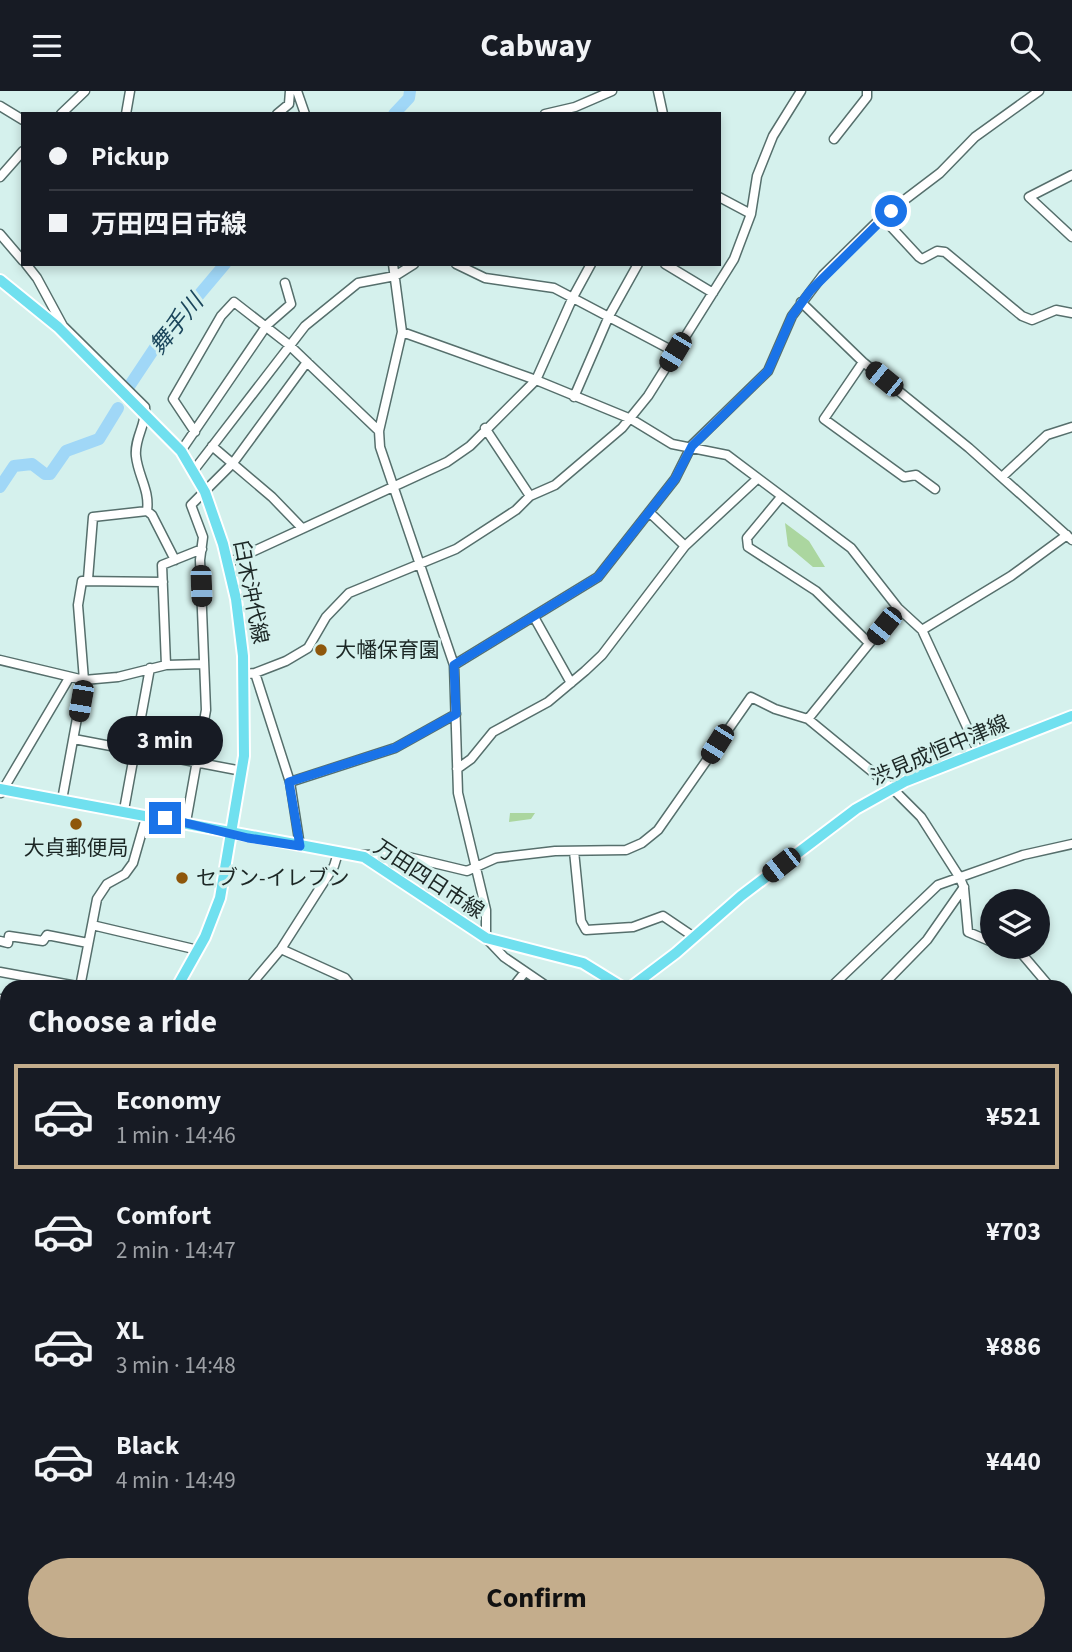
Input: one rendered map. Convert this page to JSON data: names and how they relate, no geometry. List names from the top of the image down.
{
  "streets": {
    "main road": ["臼木沖代線", "渋見成恒中津線", "万田四日市線"]
  },
  "crossings": [
    ["臼木沖代線", "万田四日市線"]
  ],
  "water": ["舞手川"],
  "places": ["大幡保育園", "大貞郵便局", "セブン-イレブン"],
  "page": {
    "header": "Cabway",
    "banner": ["Pickup", "万田四日市線"],
    "bubble": "3 min",
    "heading": "Choose a ride",
    "list": [
      {
        "name": "Economy",
        "note": "1 min · 14:46",
        "value": "¥521"
      },
      {
        "name": "Comfort",
        "note": "2 min · 14:47",
        "value": "¥703"
      },
      {
        "name": "XL",
        "note": "3 min · 14:48",
        "value": "¥886"
      },
      {
        "name": "Black",
        "note": "4 min · 14:49",
        "value": "¥440"
      }
    ],
    "buttons": "Confirm"
  }
}
